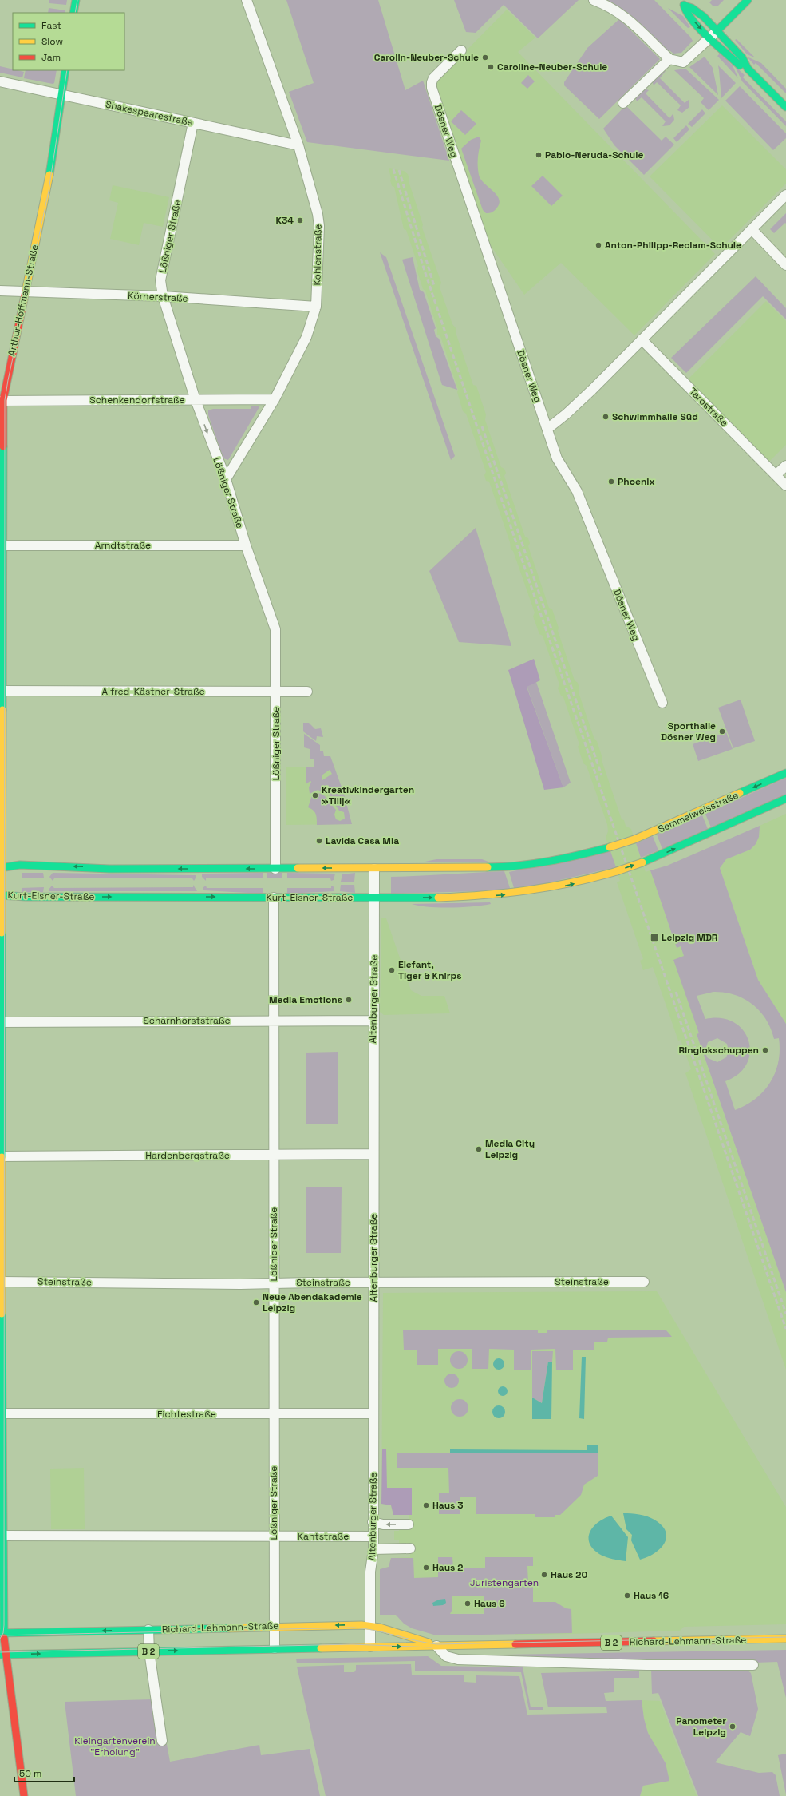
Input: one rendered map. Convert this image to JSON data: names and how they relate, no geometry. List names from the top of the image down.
{
  "streets": {
    "main road": [
      "Arthur-Hoffmann-Straße",
      "Semmelweisstraße",
      "Kurt-Eisner-Straße",
      "Richard-Lehmann-Straße",
      "B 2"
    ],
    "street": [
      "Shakespearestraße",
      "Dösner Weg",
      "Lößniger Straße",
      "Kohlenstraße",
      "Körnerstraße",
      "Schenkendorfstraße",
      "Tarostraße",
      "Arndtstraße",
      "Alfred-Kästner-Straße",
      "Altenburger Straße",
      "Scharnhorststraße",
      "Hardenbergstraße",
      "Steinstraße",
      "Fichtestraße",
      "Kantstraße"
    ]
  },
  "crossings": [
    ["Shakespearestraße", "Lößniger Straße"],
    ["Shakespearestraße", "Kohlenstraße"],
    ["Shakespearestraße", "Arthur-Hoffmann-Straße"],
    ["Lößniger Straße", "Kohlenstraße"],
    ["Lößniger Straße", "Körnerstraße"],
    ["Lößniger Straße", "Schenkendorfstraße"],
    ["Lößniger Straße", "Arndtstraße"],
    ["Lößniger Straße", "Alfred-Kästner-Straße"],
    ["Lößniger Straße", "Kurt-Eisner-Straße"],
    ["Lößniger Straße", "Scharnhorststraße"],
    ["Lößniger Straße", "Hardenbergstraße"],
    ["Lößniger Straße", "Steinstraße"],
    ["Lößniger Straße", "Fichtestraße"],
    ["Lößniger Straße", "Kantstraße"],
    ["Lößniger Straße", "Richard-Lehmann-Straße"],
    ["Kohlenstraße", "Körnerstraße"],
    ["Kohlenstraße", "Schenkendorfstraße"],
    ["Körnerstraße", "Arthur-Hoffmann-Straße"],
    ["Arthur-Hoffmann-Straße", "Schenkendorfstraße"],
    ["Arthur-Hoffmann-Straße", "Arndtstraße"],
    ["Arthur-Hoffmann-Straße", "Alfred-Kästner-Straße"],
    ["Arthur-Hoffmann-Straße", "Kurt-Eisner-Straße"],
    ["Arthur-Hoffmann-Straße", "Scharnhorststraße"],
    ["Arthur-Hoffmann-Straße", "Hardenbergstraße"],
    ["Arthur-Hoffmann-Straße", "Steinstraße"],
    ["Arthur-Hoffmann-Straße", "Fichtestraße"],
    ["Arthur-Hoffmann-Straße", "Kantstraße"],
    ["Arthur-Hoffmann-Straße", "Richard-Lehmann-Straße"],
    ["Semmelweisstraße", "Altenburger Straße"],
    ["Kurt-Eisner-Straße", "Altenburger Straße"],
    ["Altenburger Straße", "Scharnhorststraße"],
    ["Altenburger Straße", "Hardenbergstraße"],
    ["Altenburger Straße", "Steinstraße"],
    ["Altenburger Straße", "Fichtestraße"],
    ["Altenburger Straße", "Kantstraße"],
    ["Altenburger Straße", "Richard-Lehmann-Straße"]
  ],
  "one_way": ["Semmelweisstraße"],
  "parks": ["Juristengarten", "Kleingartenverein \"Erholung\""],
  "places": {
    "other": [
      "Carolin-Neuber-Schule",
      "Caroline-Neuber-Schule",
      "Pablo-Neruda-Schule",
      "K34",
      "Anton-Philipp-Reclam-Schule",
      "Schwimmhalle Süd",
      "Phoenix",
      "Sporthalle Dösner Weg",
      "Kreativkindergarten »Tillj«",
      "Lavida Casa Mia",
      "Elefant, Tiger & Knirps",
      "Media Emotions",
      "Ringlokschuppen",
      "Media City Leipzig",
      "Neue Abendakademie Leipzig",
      "Haus 3",
      "Haus 2",
      "Haus 20",
      "Haus 16",
      "Haus 6",
      "Panometer Leipzig"
    ],
    "transit": ["Leipzig MDR"]
  },
  "legend": ["Fast", "Slow", "Jam"],
  "scale_bar": "50 m"
}
